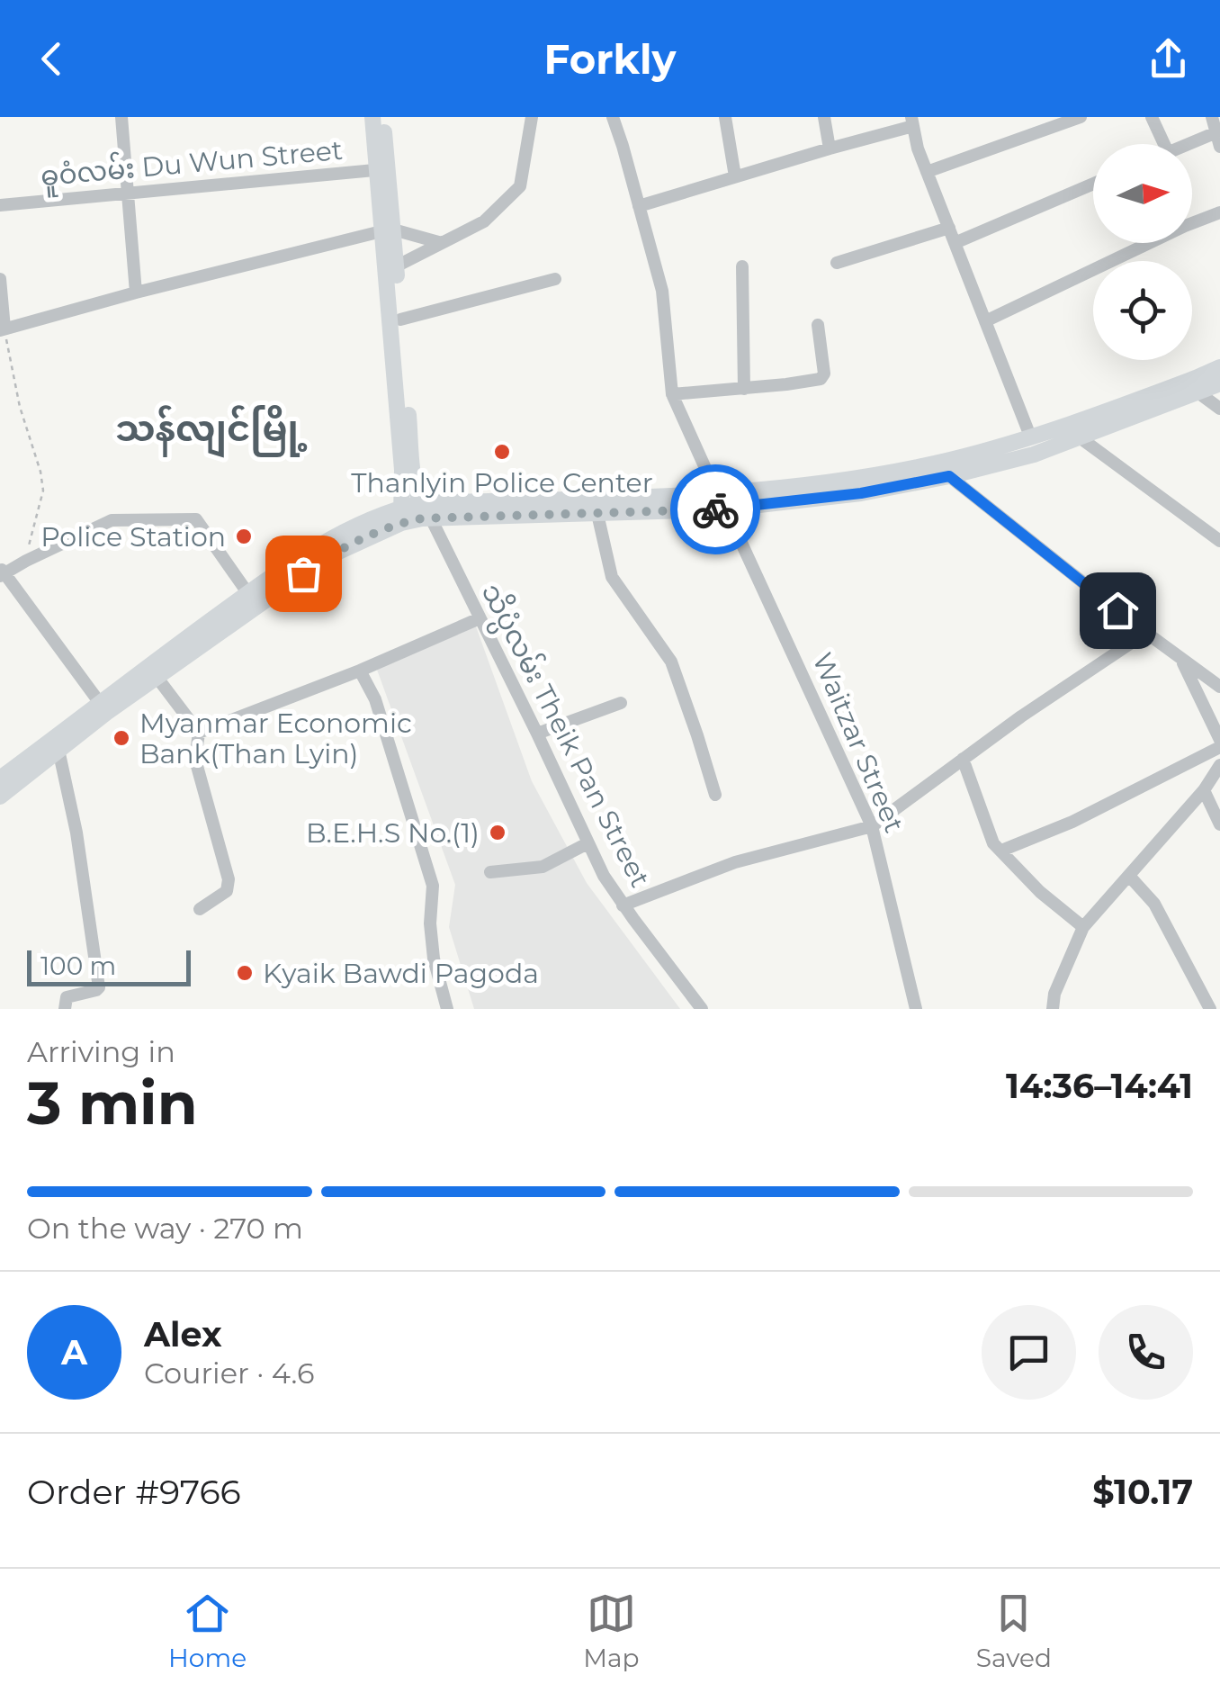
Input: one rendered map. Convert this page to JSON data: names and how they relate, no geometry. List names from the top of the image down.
{
  "streets": {
    "street": ["ဓူဝံလမ်း Du Wun Street", "သိပ္ပံလမ်း Theik Pan Street", "Waitzar Street"]
  },
  "districts": ["သန်လျင်မြို့"],
  "places": [
    "Thanlyin Police Center",
    "Police Station",
    "Myanmar Economic Bank(Than Lyin)",
    "B.E.H.S No.(1)",
    "Kyaik Bawdi Pagoda"
  ],
  "scale_bar": "100 m",
  "north": "right",
  "page": {
    "header": "Forkly",
    "scale": "100 m",
    "heading": ["3 min", "Arriving in", "14:36–14:41"],
    "panel": [
      "Alex",
      "Courier · 4.6",
      "Order #9766",
      "$10.17"
    ],
    "bar": "On the way · 270 m",
    "round": "A",
    "tabs": ["Home", "Map", "Saved"]
  }
}
